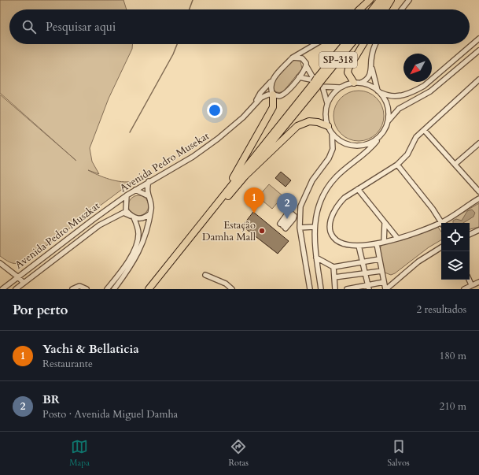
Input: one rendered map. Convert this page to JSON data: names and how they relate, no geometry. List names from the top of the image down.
{
  "streets": {
    "highway": ["SP-318"],
    "street": ["Avenida Pedro Musekat", "Avenida Pedro Muszkat"]
  },
  "crossings": [
    ["Avenida Pedro Musekat", "Avenida Pedro Muszkat"]
  ],
  "places": ["Estação Damha Mall"],
  "north": "bottom left",
  "page": {
    "search": "Pesquisar aqui",
    "pins": ["1", "2"],
    "heading": ["Por perto", "2 resultados"],
    "list": [
      {
        "mark": "1",
        "name": "Yachi & Bellaticia",
        "note": "Restaurante",
        "value": "180 m"
      },
      {
        "mark": "2",
        "name": "BR",
        "note": "Posto · Avenida Miguel Damha",
        "value": "210 m"
      }
    ],
    "nav": ["Mapa", "Rotas", "Salvos"]
  }
}
